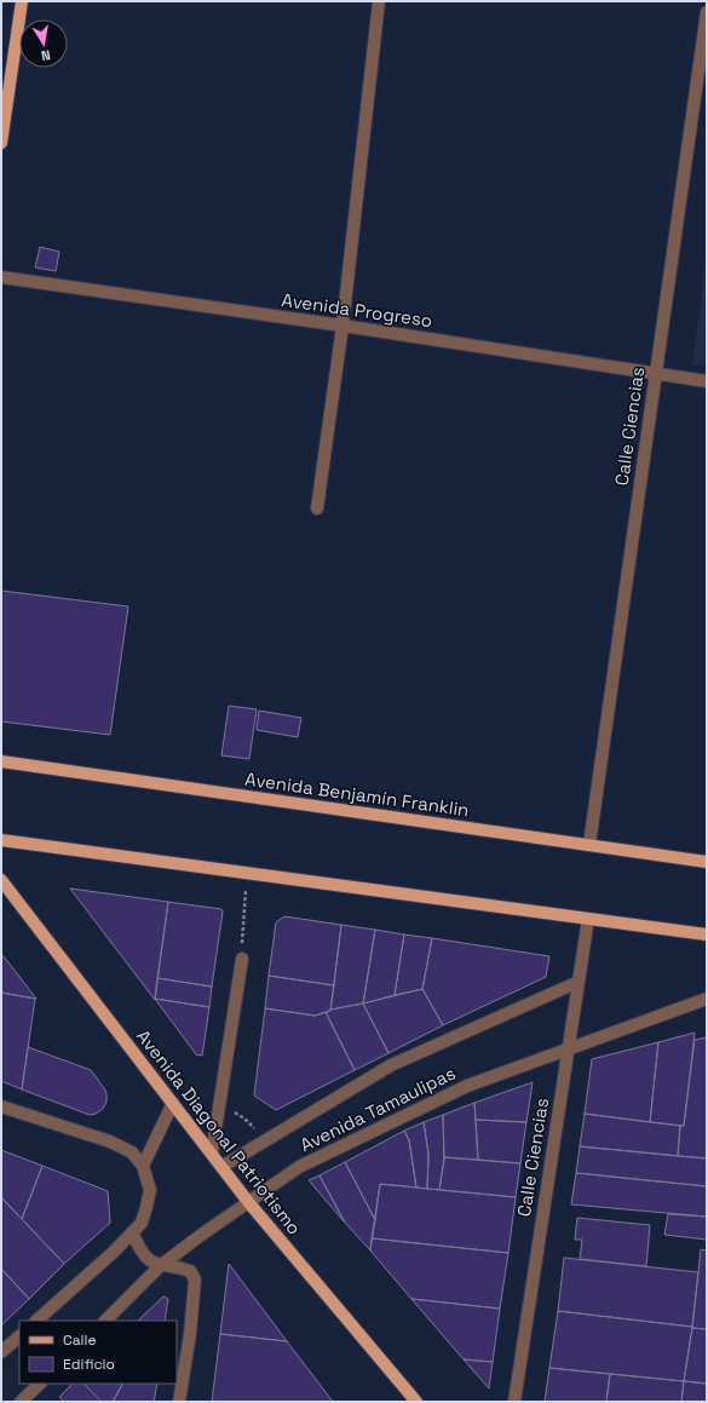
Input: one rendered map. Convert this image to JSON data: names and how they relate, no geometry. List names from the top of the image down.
{
  "streets": {
    "main road": ["Avenida Benjamín Franklin", "Avenida Diagonal Patriotismo"],
    "street": ["Avenida Progreso", "Calle Ciencias", "Avenida Tamaulipas"]
  },
  "crossings": [
    ["Avenida Progreso", "Calle Ciencias"],
    ["Calle Ciencias", "Avenida Benjamín Franklin"],
    ["Calle Ciencias", "Avenida Tamaulipas"],
    ["Avenida Tamaulipas", "Avenida Diagonal Patriotismo"]
  ],
  "legend": ["Calle", "Edificio"],
  "north": "bottom"
}
